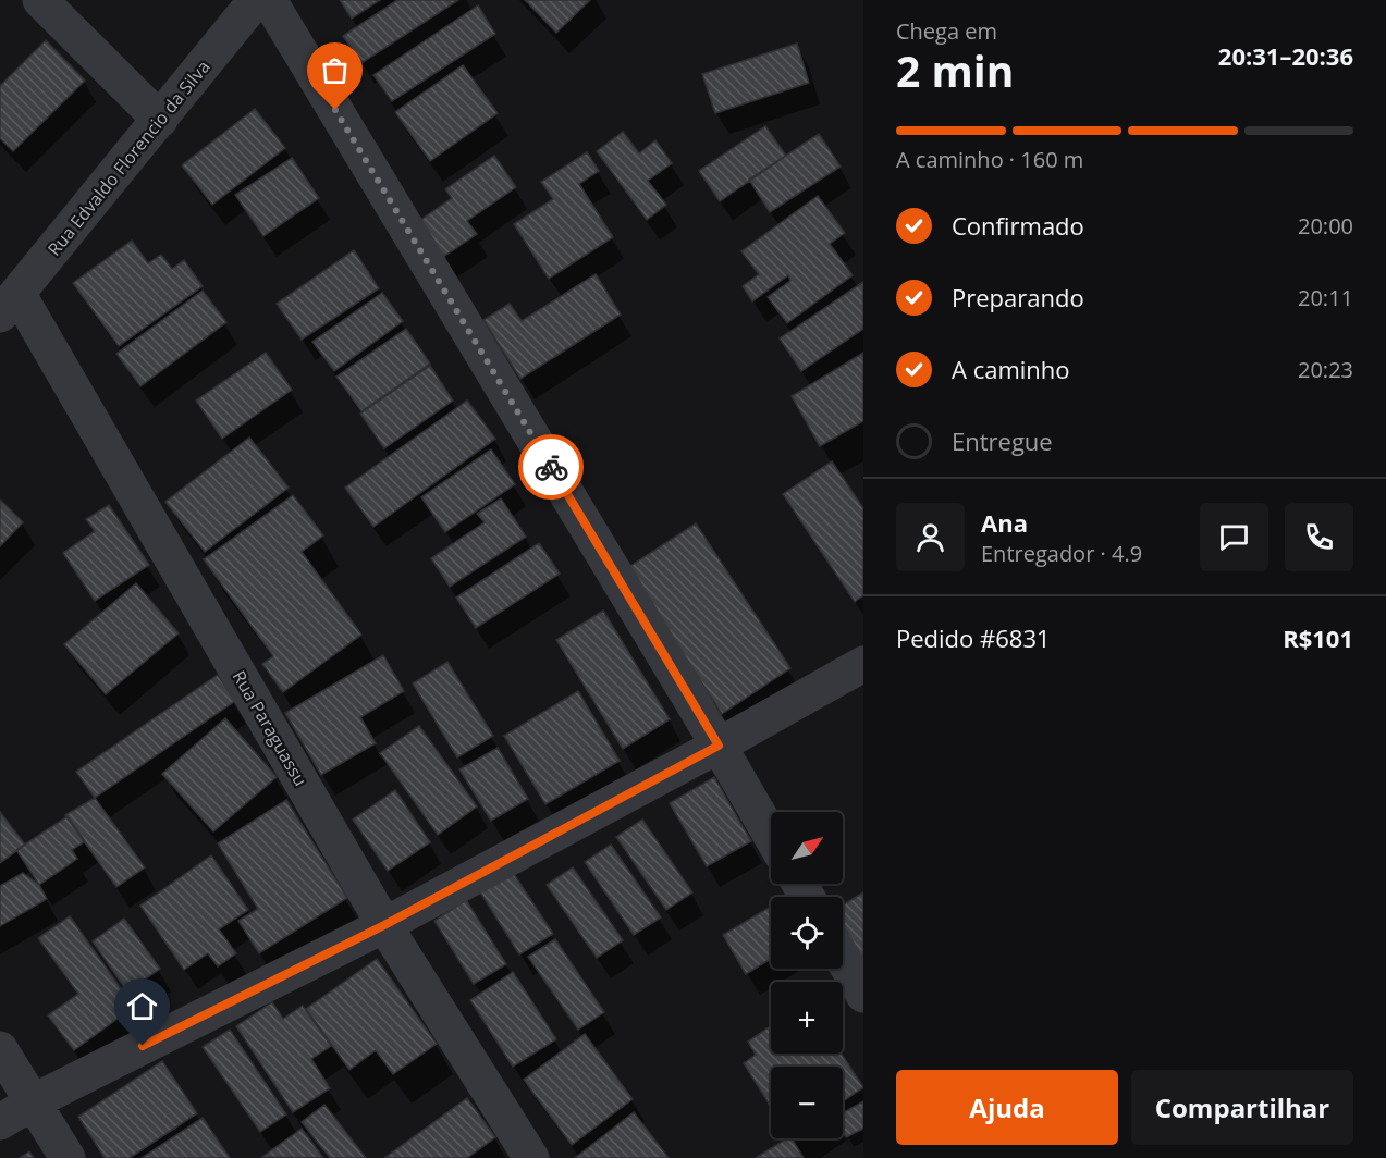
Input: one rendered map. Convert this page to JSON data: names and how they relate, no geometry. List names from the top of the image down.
{
  "streets": {
    "street": ["Rua Edvaldo Florencio da Silva", "Rua Paraguassu"]
  },
  "crossings": [
    ["Rua Edvaldo Florencio da Silva", "Rua Paraguassu"]
  ],
  "north": "top right",
  "page": {
    "heading": ["2 min", "Chega em", "20:31–20:36"],
    "panel": [
      "Ana",
      "Entregador · 4.9",
      "Pedido #6831",
      "R$101"
    ],
    "bar": "A caminho · 160 m",
    "list": [
      ["Confirmado", "20:00"],
      ["Preparando", "20:11"],
      ["A caminho", "20:23"],
      "Entregue"
    ],
    "map_buttons": ["+", "−"],
    "buttons": ["Ajuda", "Compartilhar"]
  }
}
